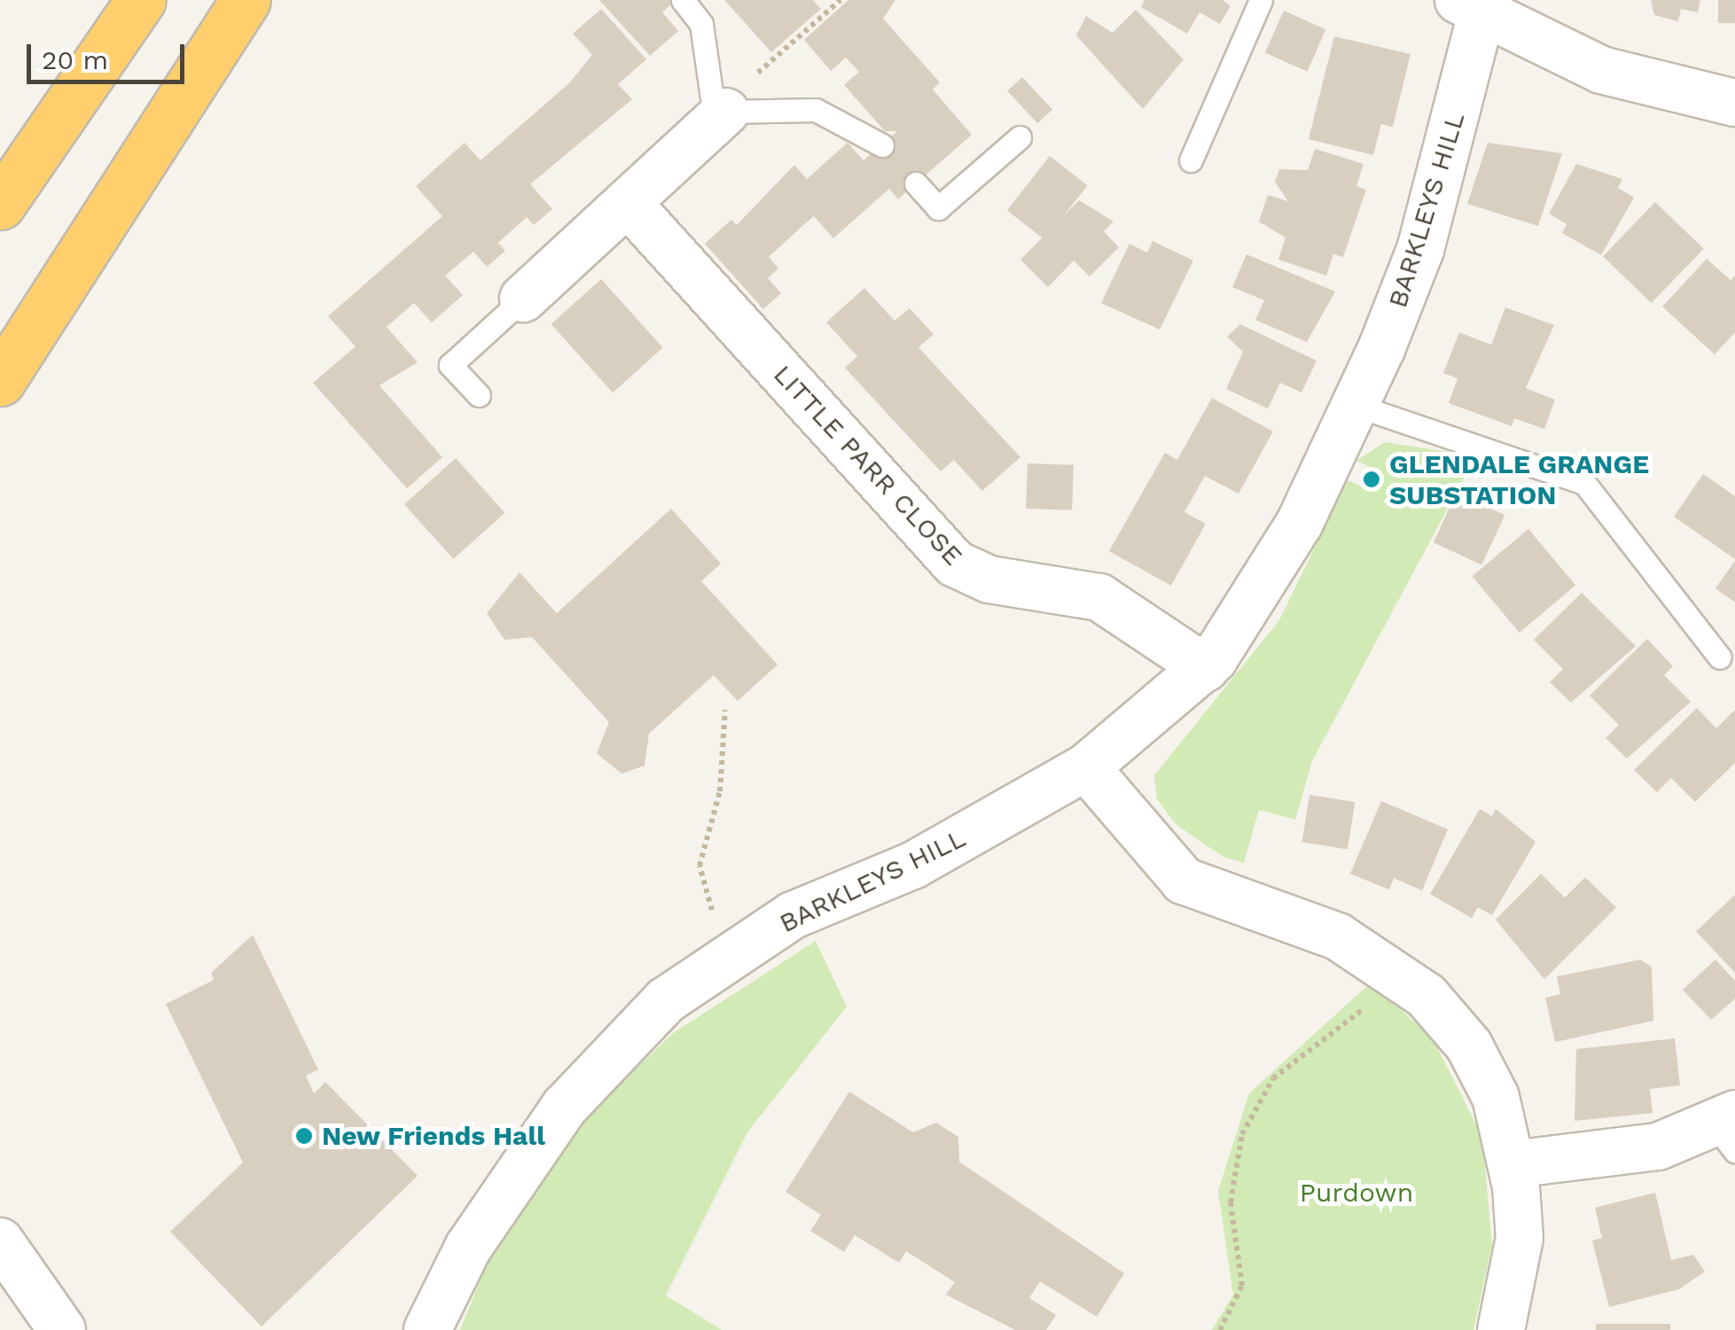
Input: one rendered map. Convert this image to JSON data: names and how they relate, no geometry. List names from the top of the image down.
{
  "streets": {
    "street": ["BARKLEYS HILL", "LITTLE PARR CLOSE"]
  },
  "crossings": [
    ["BARKLEYS HILL", "LITTLE PARR CLOSE"]
  ],
  "parks": ["Purdown"],
  "places": ["GLENDALE GRANGE SUBSTATION", "New Friends Hall"],
  "scale_bar": "20 m"
}
